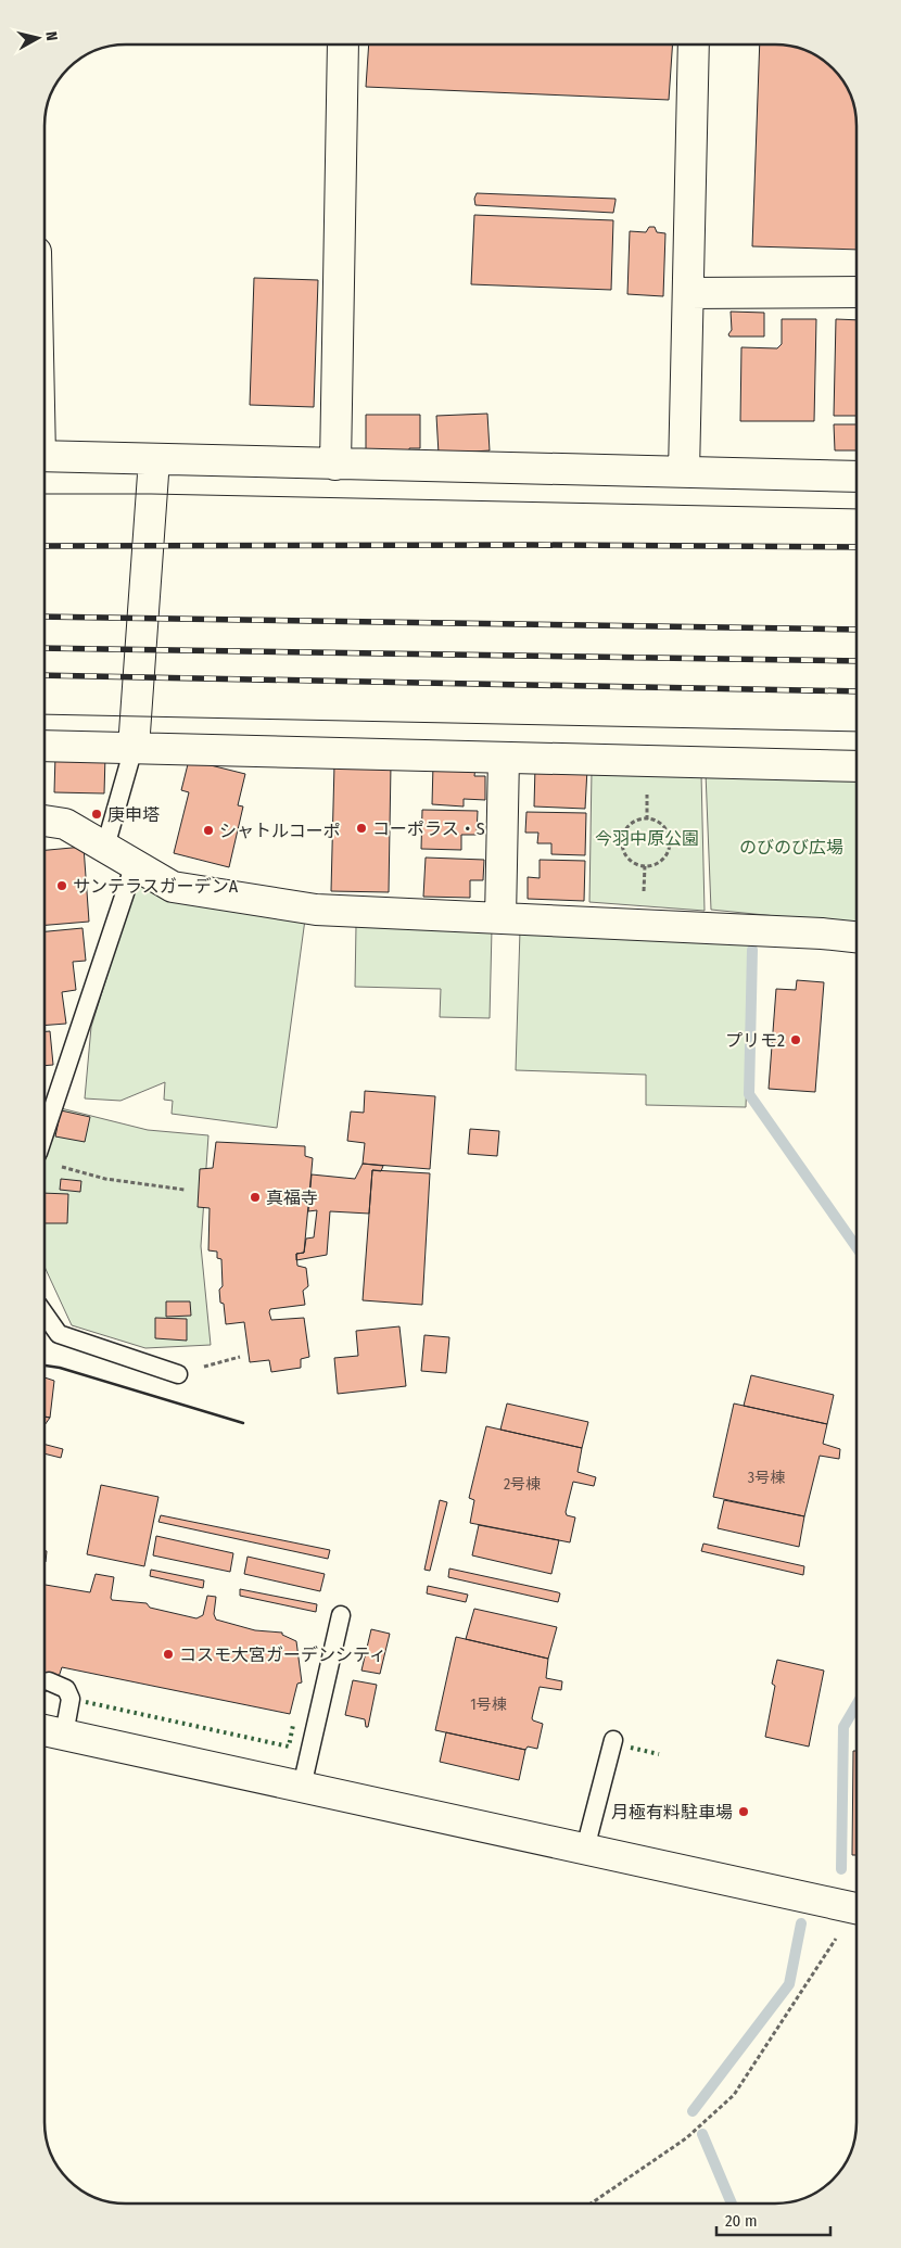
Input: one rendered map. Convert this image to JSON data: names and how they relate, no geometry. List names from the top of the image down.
{
  "parks": ["今羽中原公園", "のびのび広場"],
  "places": [
    "庚申塔",
    "コーポラス・S",
    "シャトルコーポ",
    "サンテラスガーデンA",
    "プリモ2",
    "真福寺",
    "コスモ大宮ガーデンシティ",
    "月極有料駐車場"
  ],
  "house_numbers": ["3号棟", "2号棟", "1号棟"],
  "scale_bar": "20 m",
  "north": "right"
}
